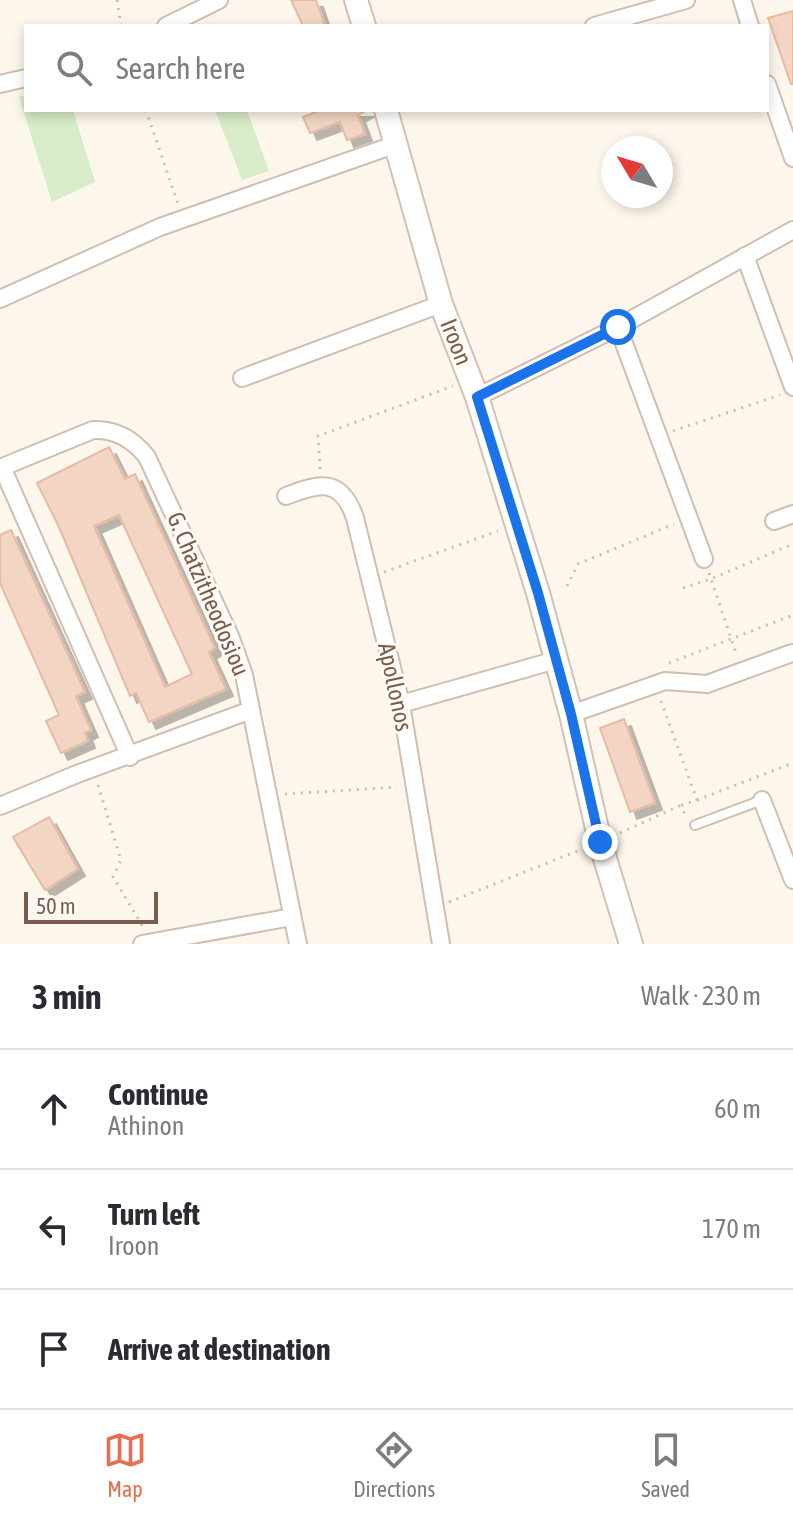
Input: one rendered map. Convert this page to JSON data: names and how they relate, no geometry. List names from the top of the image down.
{
  "streets": {
    "street": ["Iroon", "G. Chatzitheodosiou", "Apollonos"]
  },
  "scale_bar": "50 m",
  "north": "top left",
  "page": {
    "search": "Search here",
    "scale": "50 m",
    "heading": ["3 min", "Walk · 230 m"],
    "list": [
      ["Continue", "Athinon", "60 m"],
      ["Turn left", "Iroon", "170 m"],
      "Arrive at destination"
    ],
    "nav": ["Map", "Directions", "Saved"]
  }
}
